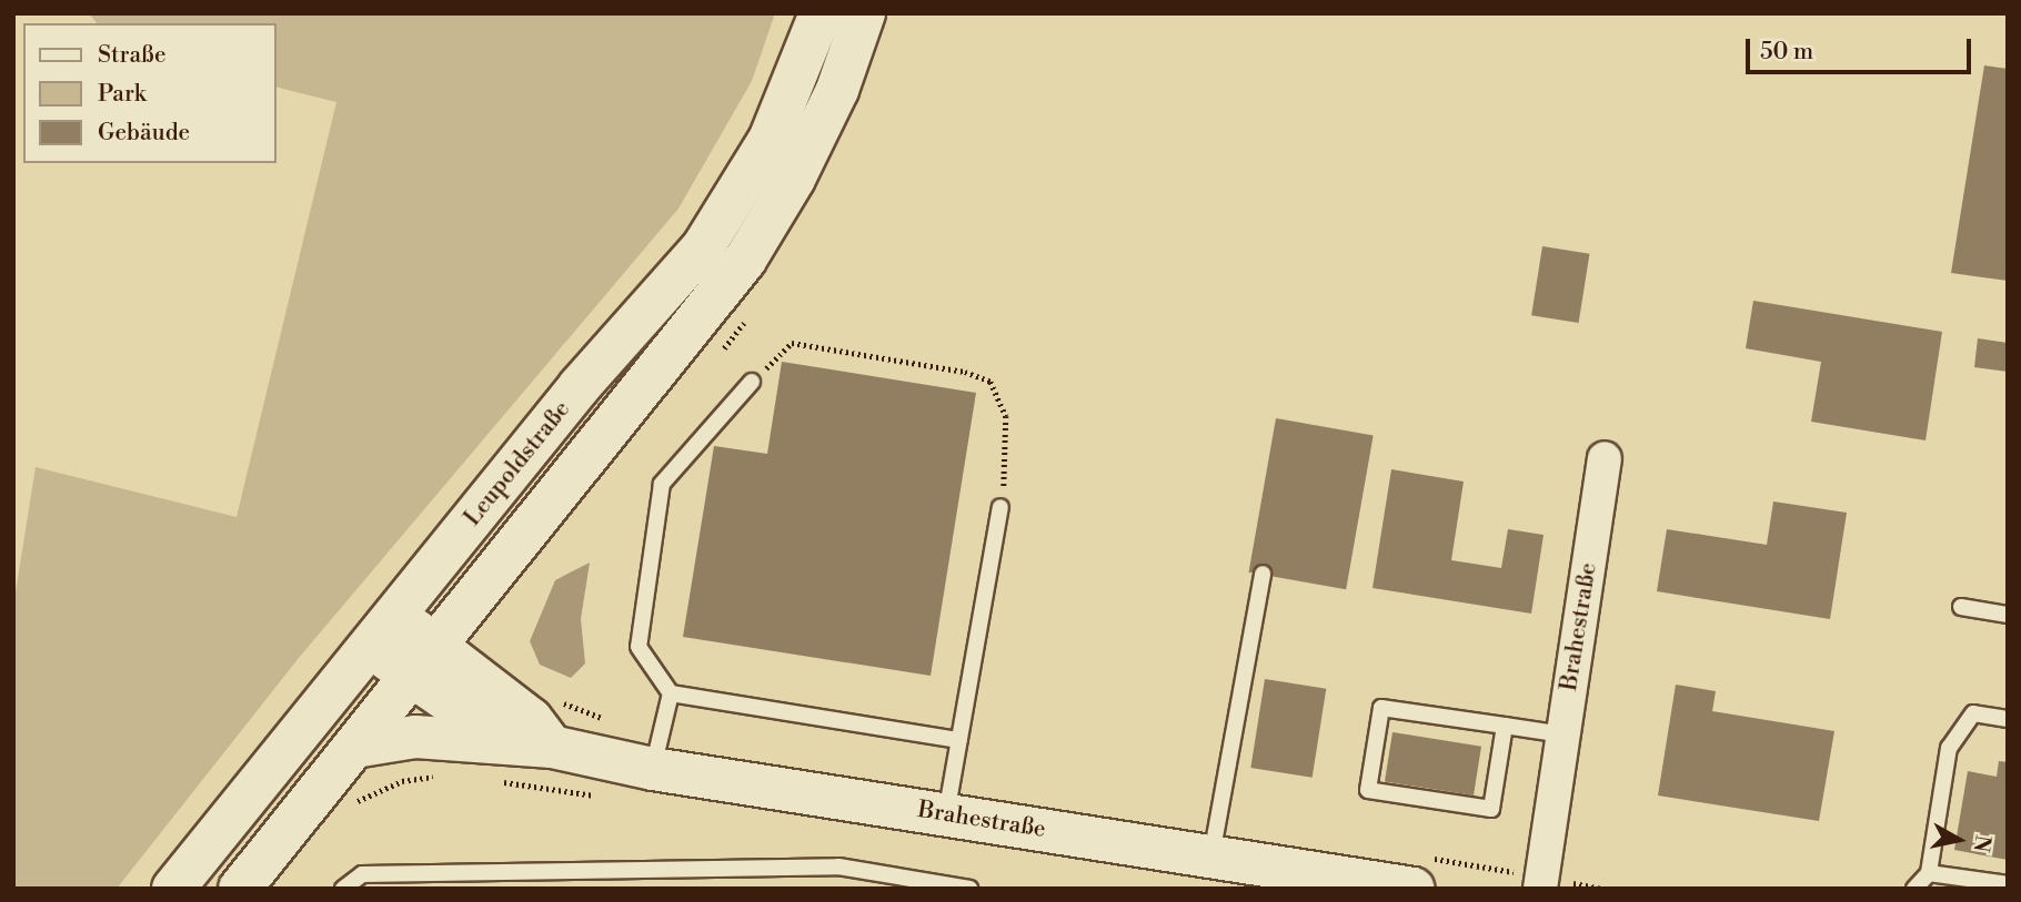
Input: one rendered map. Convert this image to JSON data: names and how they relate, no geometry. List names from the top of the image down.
{
  "streets": {
    "main road": ["Leupoldstraße", "Brahestraße"]
  },
  "crossings": [
    ["Leupoldstraße", "Brahestraße"]
  ],
  "legend": ["Straße", "Park", "Gebäude"],
  "scale_bar": "50 m",
  "north": "right"
}
